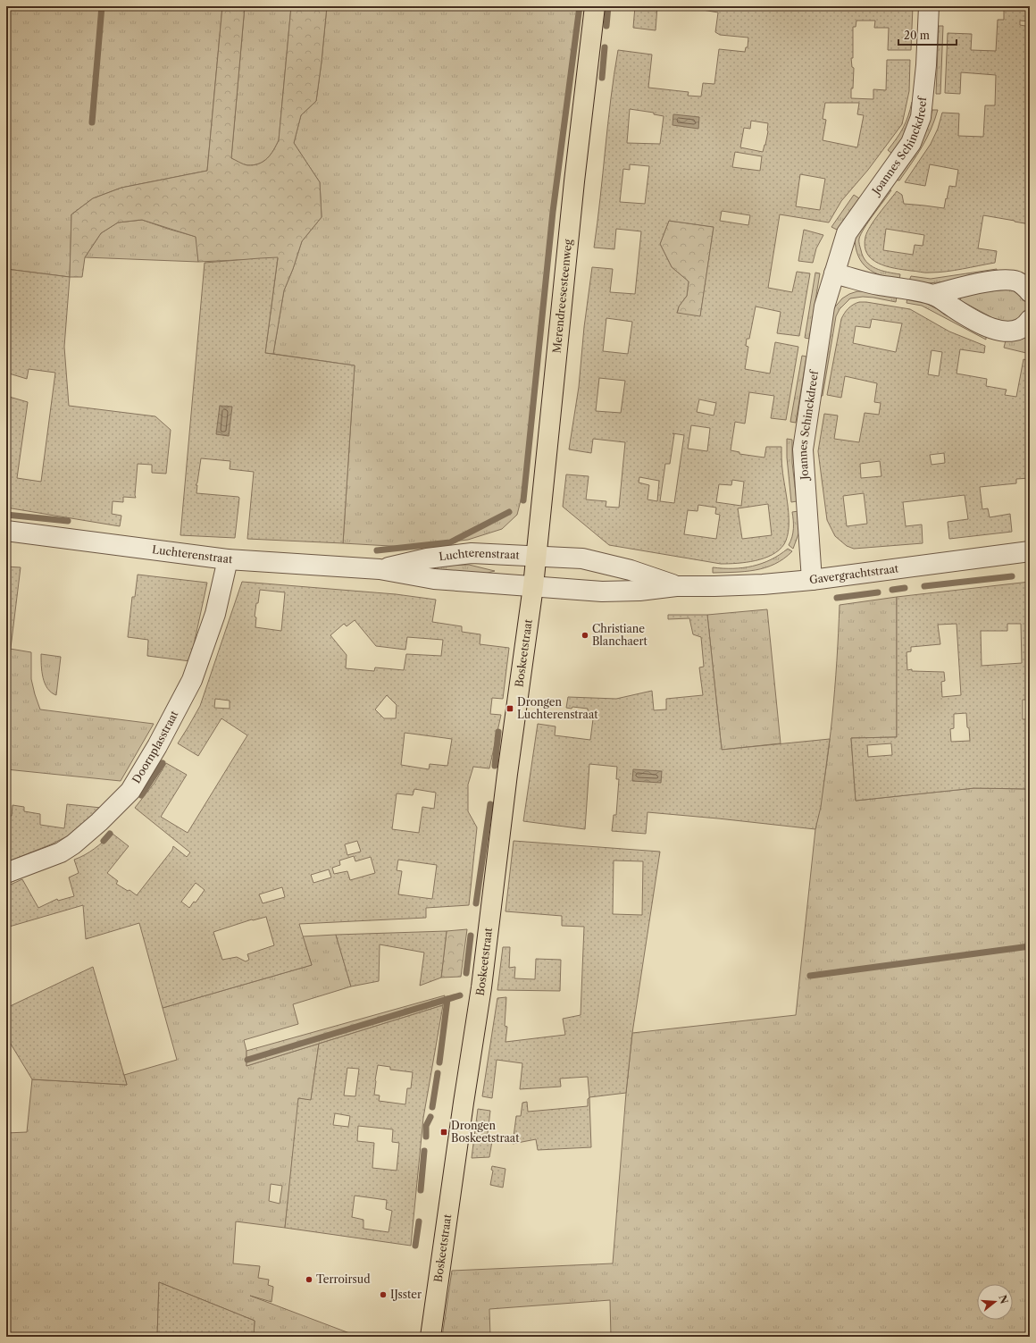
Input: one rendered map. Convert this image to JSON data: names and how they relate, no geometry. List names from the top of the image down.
{
  "streets": {
    "main road": ["Merendreesesteenweg", "Boskeetstraat"],
    "street": [
      "Joannes Schinckdreef",
      "Luchterenstraat",
      "Gavergrachtstraat",
      "Doornplasstraat"
    ]
  },
  "crossings": [
    ["Joannes Schinckdreef", "Gavergrachtstraat"],
    ["Merendreesesteenweg", "Luchterenstraat"],
    ["Merendreesesteenweg", "Gavergrachtstraat"],
    ["Merendreesesteenweg", "Boskeetstraat"],
    ["Luchterenstraat", "Gavergrachtstraat"],
    ["Luchterenstraat", "Boskeetstraat"],
    ["Luchterenstraat", "Doornplasstraat"],
    ["Gavergrachtstraat", "Boskeetstraat"]
  ],
  "places": {
    "other": ["Christiane Blanchaert", "Terroirsud", "IJsster"],
    "transit": ["Drongen Luchterenstraat", "Drongen Boskeetstraat"]
  },
  "scale_bar": "20 m",
  "north": "right"
}
